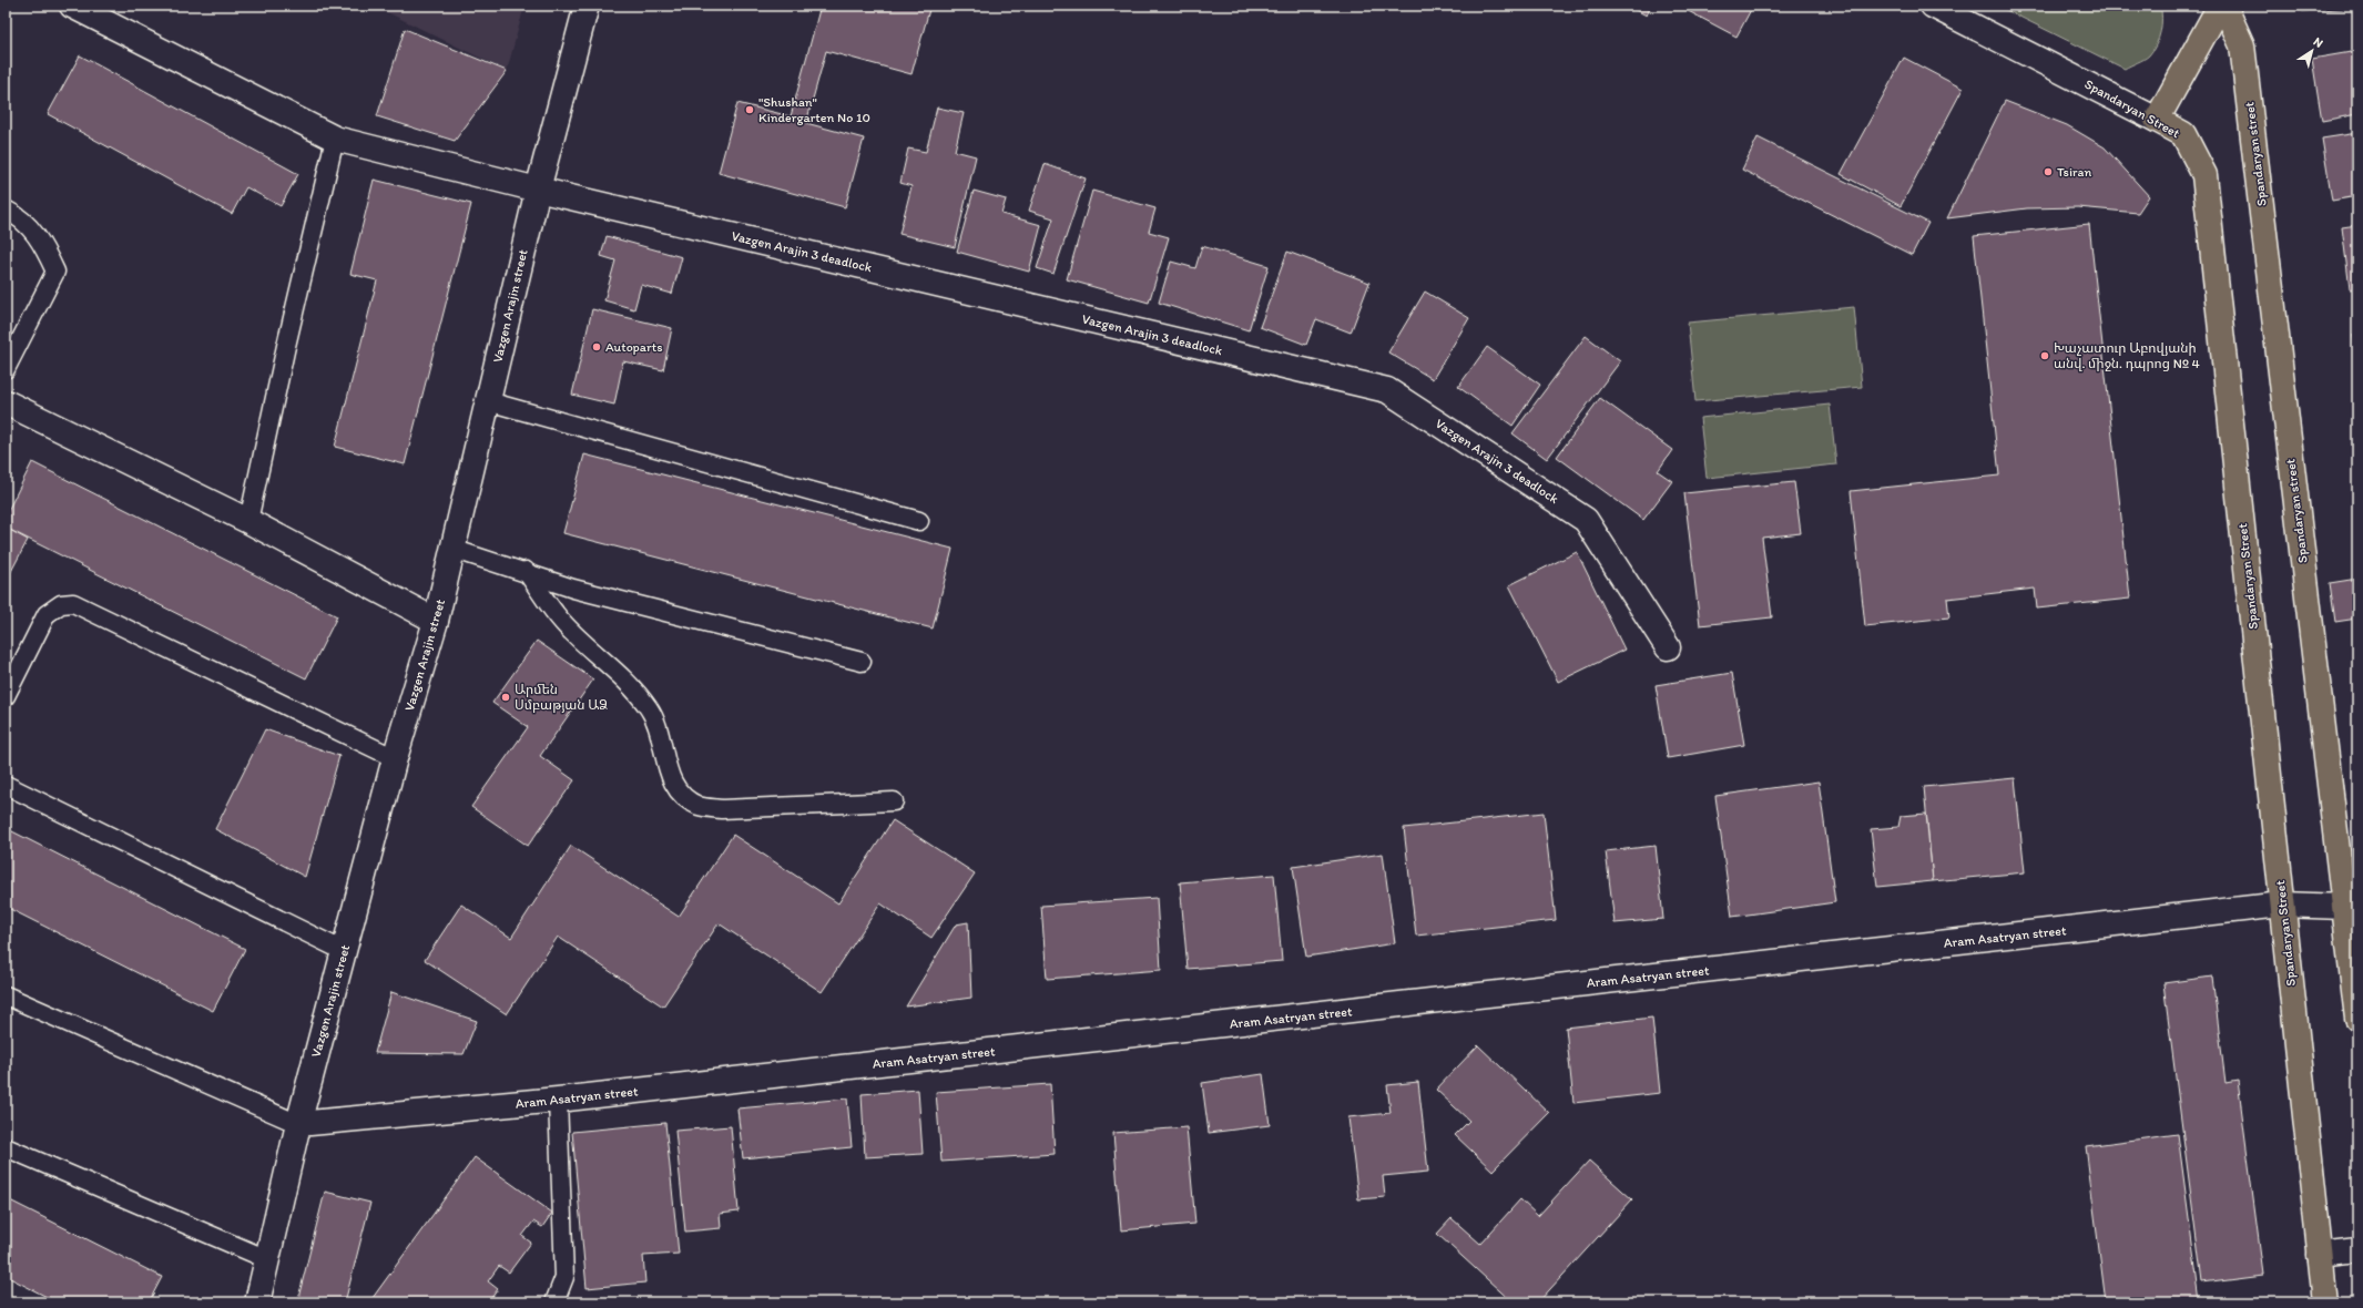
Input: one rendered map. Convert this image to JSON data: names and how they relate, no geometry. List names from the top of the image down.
{
  "streets": {
    "main road": ["Spandaryan Street", "Spandaryan street"],
    "street": ["Vazgen Arajin 3 deadlock", "Vazgen Arajin street", "Aram Asatryan street"]
  },
  "crossings": [
    ["Spandaryan Street", "Aram Asatryan street"],
    ["Spandaryan street", "Aram Asatryan street"],
    ["Vazgen Arajin 3 deadlock", "Vazgen Arajin street"],
    ["Vazgen Arajin street", "Aram Asatryan street"]
  ],
  "places": [
    "\"Shushan\" Kindergarten No 10",
    "Tsiran",
    "Autoparts",
    "Խաչատուր Աբովյանի անվ. միջն. դպրոց № 4",
    "Արմեն Սմբաթյան ԱՁ"
  ],
  "north": "top right"
}
